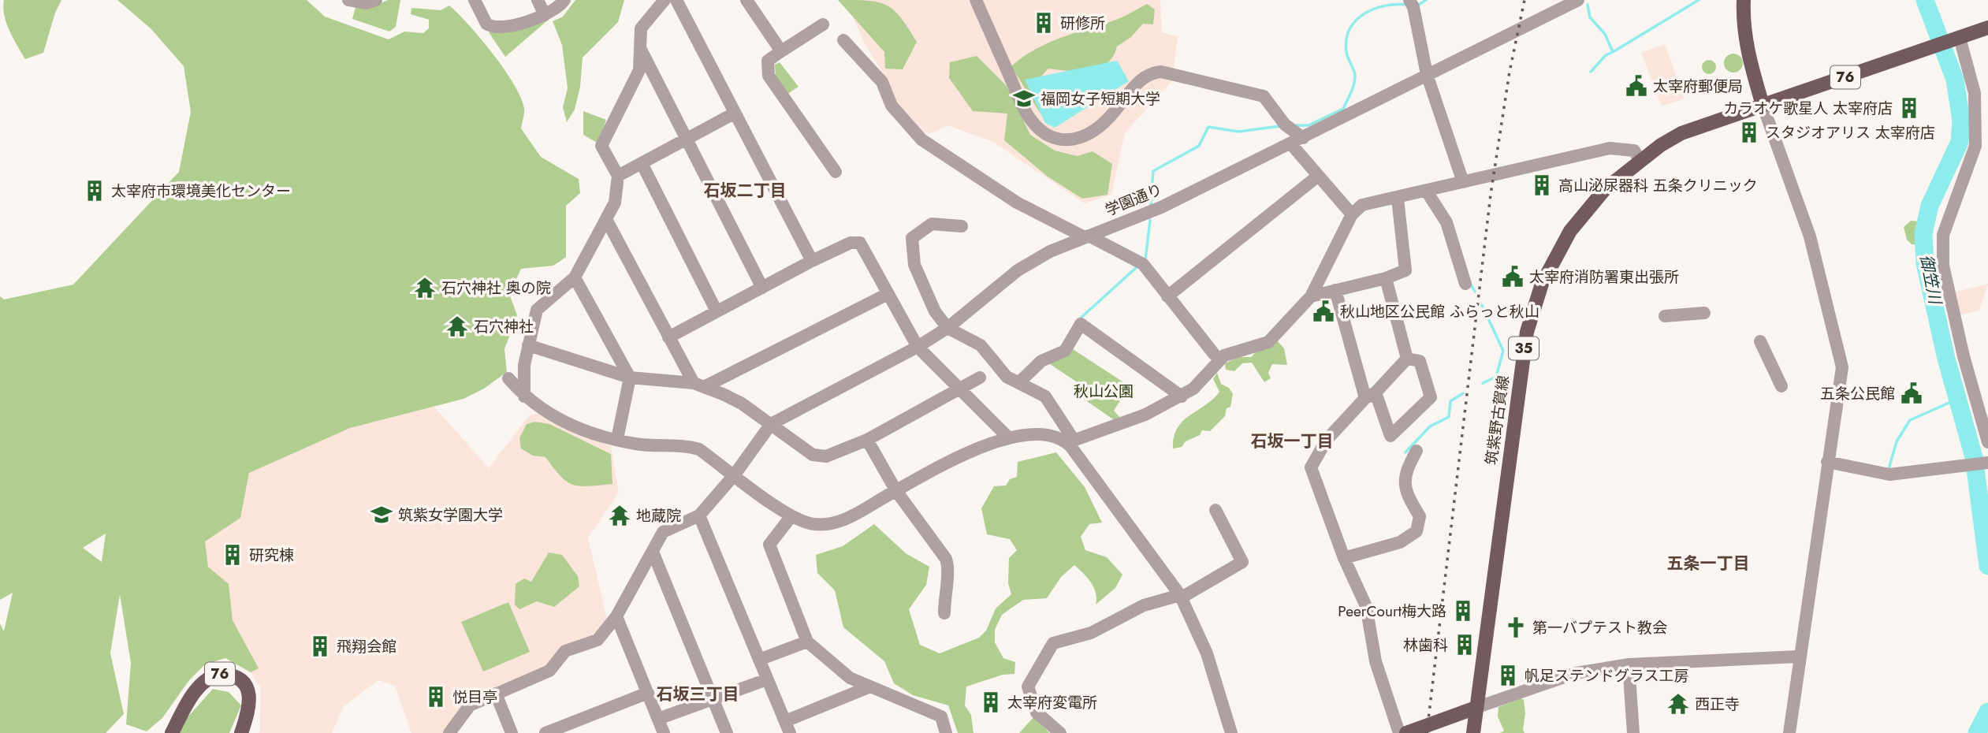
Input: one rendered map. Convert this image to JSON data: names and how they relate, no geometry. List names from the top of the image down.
{
  "streets": {
    "main road": ["76", "35", "筑紫野古賀線"],
    "street": ["学園通り"]
  },
  "crossings": [
    ["76", "筑紫野古賀線"]
  ],
  "districts": [
    "石坂二丁目",
    "石坂一丁目",
    "五条一丁目",
    "石坂三丁目"
  ],
  "water": ["御笠川"],
  "parks": ["秋山公園"],
  "places": {
    "building": [
      "研修所",
      "カラオケ歌星人 太宰府店",
      "スタジオアリス 太宰府店",
      "高山泌尿器科 五条クリニック",
      "太宰府市環境美化センター",
      "研究棟",
      "PeerCourt梅大路",
      "林歯科",
      "飛翔会館",
      "帆足ステンドグラス工房",
      "悦目亭",
      "太宰府変電所"
    ],
    "public building": [
      "太宰府郵便局",
      "太宰府消防署東出張所",
      "秋山地区公民館 ふらっと秋山",
      "五条公民館"
    ],
    "school or university": ["福岡女子短期大学", "筑紫女学園大学"],
    "temple": [
      "石穴神社 奥の院",
      "石穴神社",
      "地蔵院",
      "西正寺"
    ],
    "church": ["第一バプテスト教会"]
  }
}
